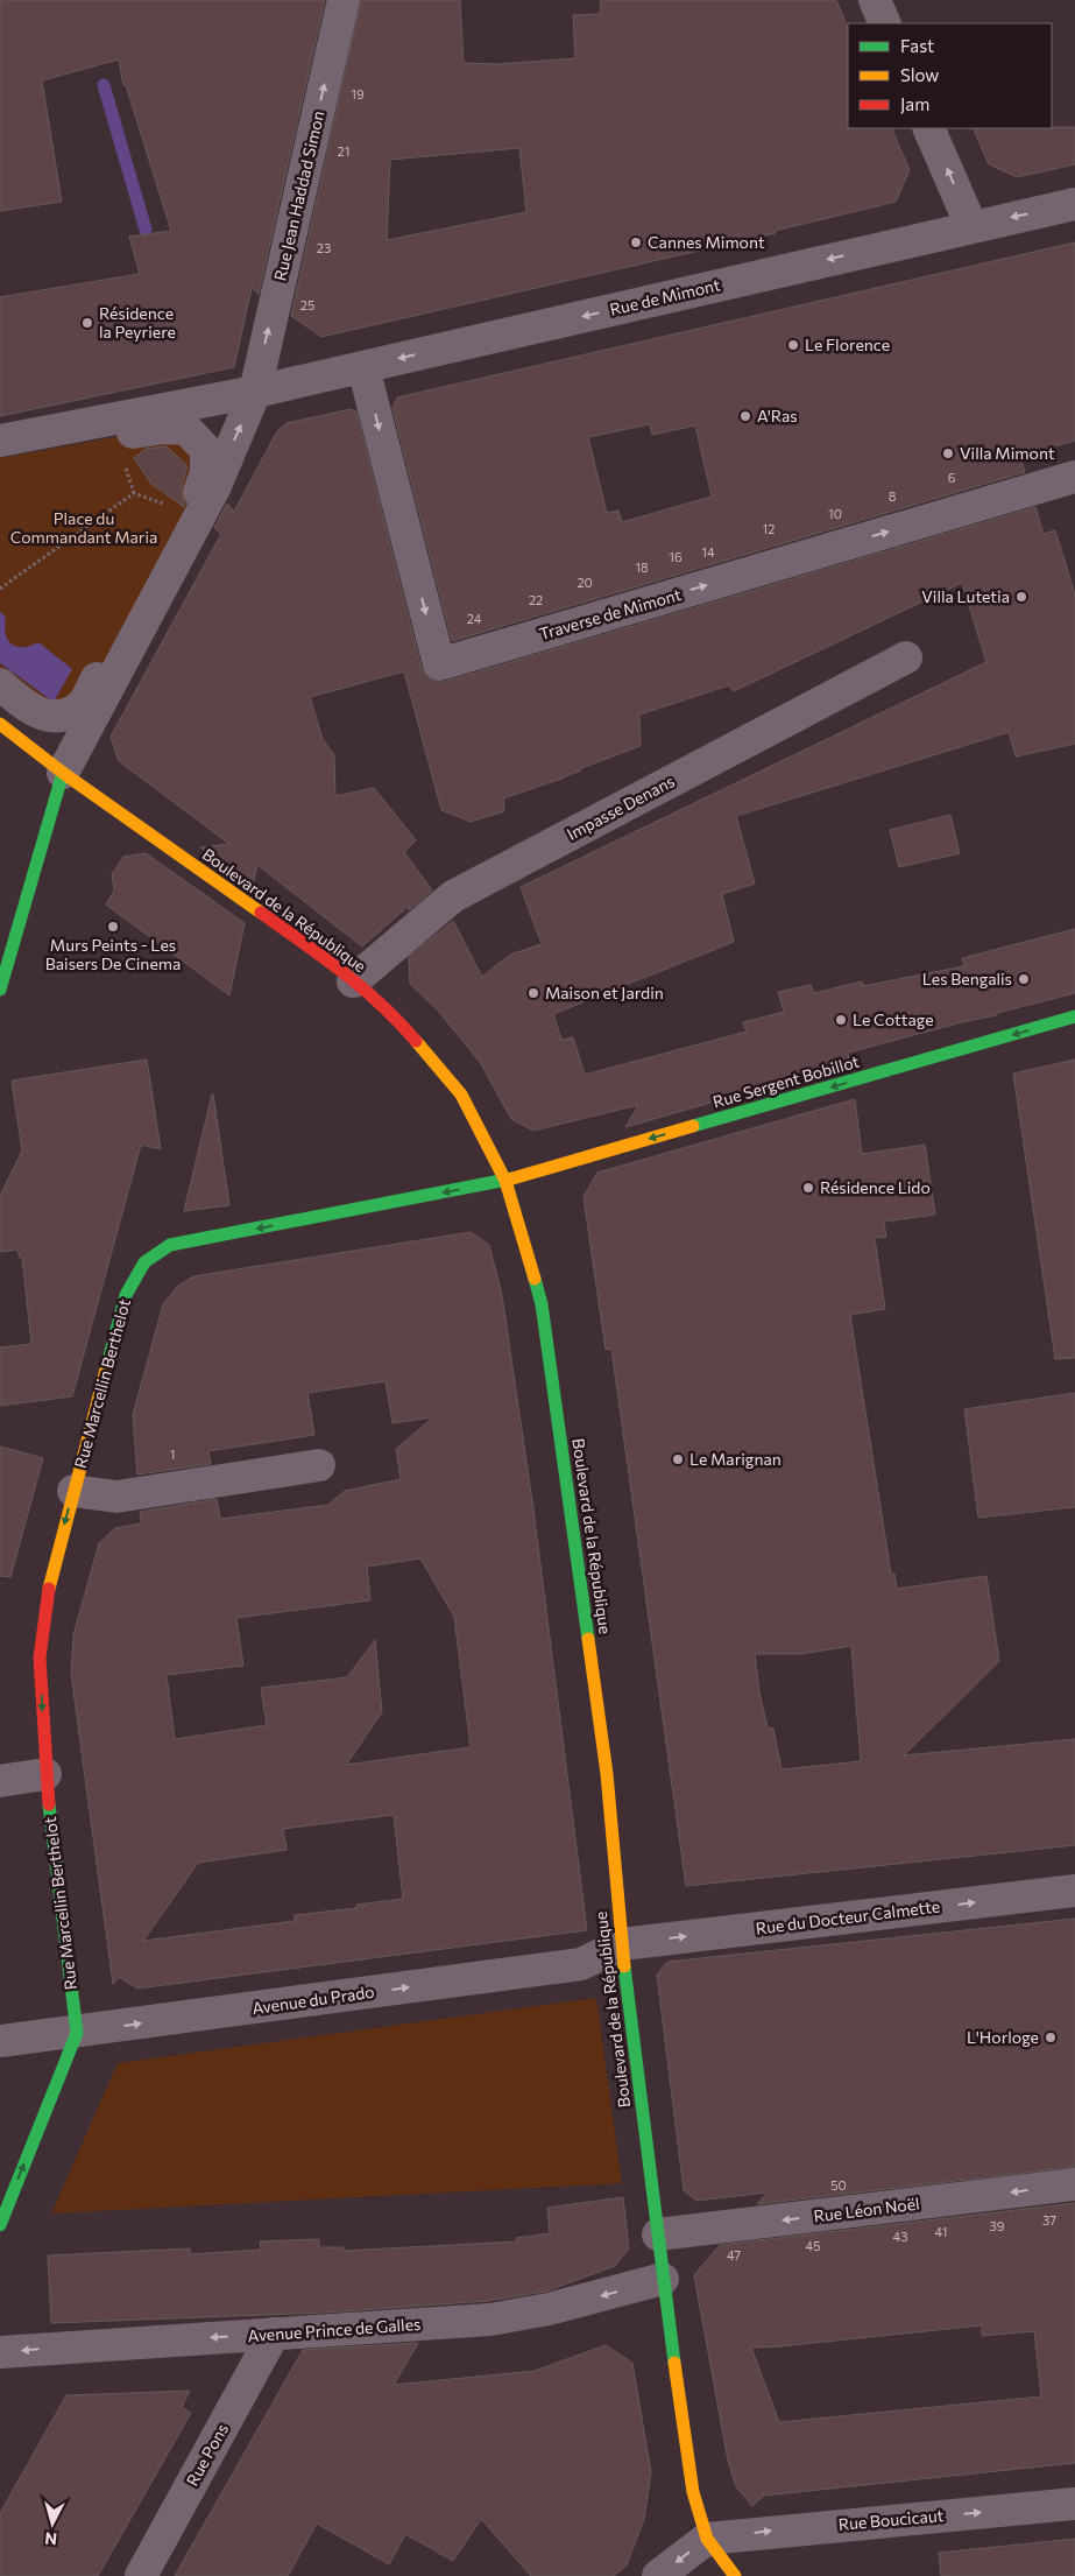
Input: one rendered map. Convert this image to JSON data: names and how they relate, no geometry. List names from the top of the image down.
{
  "streets": {
    "street": [
      "Rue Jean Haddad Simon",
      "Rue de Mimont",
      "Traverse de Mimont",
      "Impasse Denans",
      "Boulevard de la République",
      "Rue Sergent Bobillot",
      "Rue Marcellin Berthelot",
      "Rue du Docteur Calmette",
      "Avenue du Prado",
      "Rue Léon Noël",
      "Avenue Prince de Galles",
      "Rue Pons",
      "Rue Boucicaut"
    ]
  },
  "crossings": [
    ["Rue Jean Haddad Simon", "Rue de Mimont"],
    ["Rue de Mimont", "Traverse de Mimont"],
    ["Impasse Denans", "Boulevard de la République"],
    ["Boulevard de la République", "Rue Sergent Bobillot"],
    ["Boulevard de la République", "Rue Marcellin Berthelot"],
    ["Boulevard de la République", "Rue du Docteur Calmette"],
    ["Boulevard de la République", "Avenue du Prado"],
    ["Boulevard de la République", "Rue Léon Noël"],
    ["Boulevard de la République", "Avenue Prince de Galles"],
    ["Boulevard de la République", "Rue Boucicaut"],
    ["Rue Sergent Bobillot", "Rue Marcellin Berthelot"],
    ["Rue Marcellin Berthelot", "Avenue du Prado"],
    ["Rue du Docteur Calmette", "Avenue du Prado"],
    ["Avenue Prince de Galles", "Rue Pons"]
  ],
  "one_way": [
    "Rue Jean Haddad Simon",
    "Rue de Mimont",
    "Rue Sergent Bobillot",
    "Rue Marcellin Berthelot",
    "Rue du Docteur Calmette",
    "Avenue du Prado",
    "Rue Léon Noël",
    "Avenue Prince de Galles",
    "Rue Boucicaut"
  ],
  "parks": ["Place du Commandant Maria"],
  "places": [
    "Cannes Mimont",
    "Résidence la Peyriere",
    "Le Florence",
    "A'Ras",
    "Villa Mimont",
    "Villa Lutetia",
    "Murs Peints - Les Baisers De Cinema",
    "Les Bengalis",
    "Maison et Jardin",
    "Le Cottage",
    "Résidence Lido",
    "Le Marignan",
    "L'Horloge"
  ],
  "house_numbers": [
    "19",
    "21",
    "23",
    "25",
    "6",
    "8",
    "10",
    "12",
    "14",
    "16",
    "18",
    "20",
    "22",
    "24",
    "1",
    "50",
    "37",
    "39",
    "41",
    "43",
    "45",
    "47"
  ],
  "legend": ["Fast", "Slow", "Jam"],
  "north": "bottom"
}
